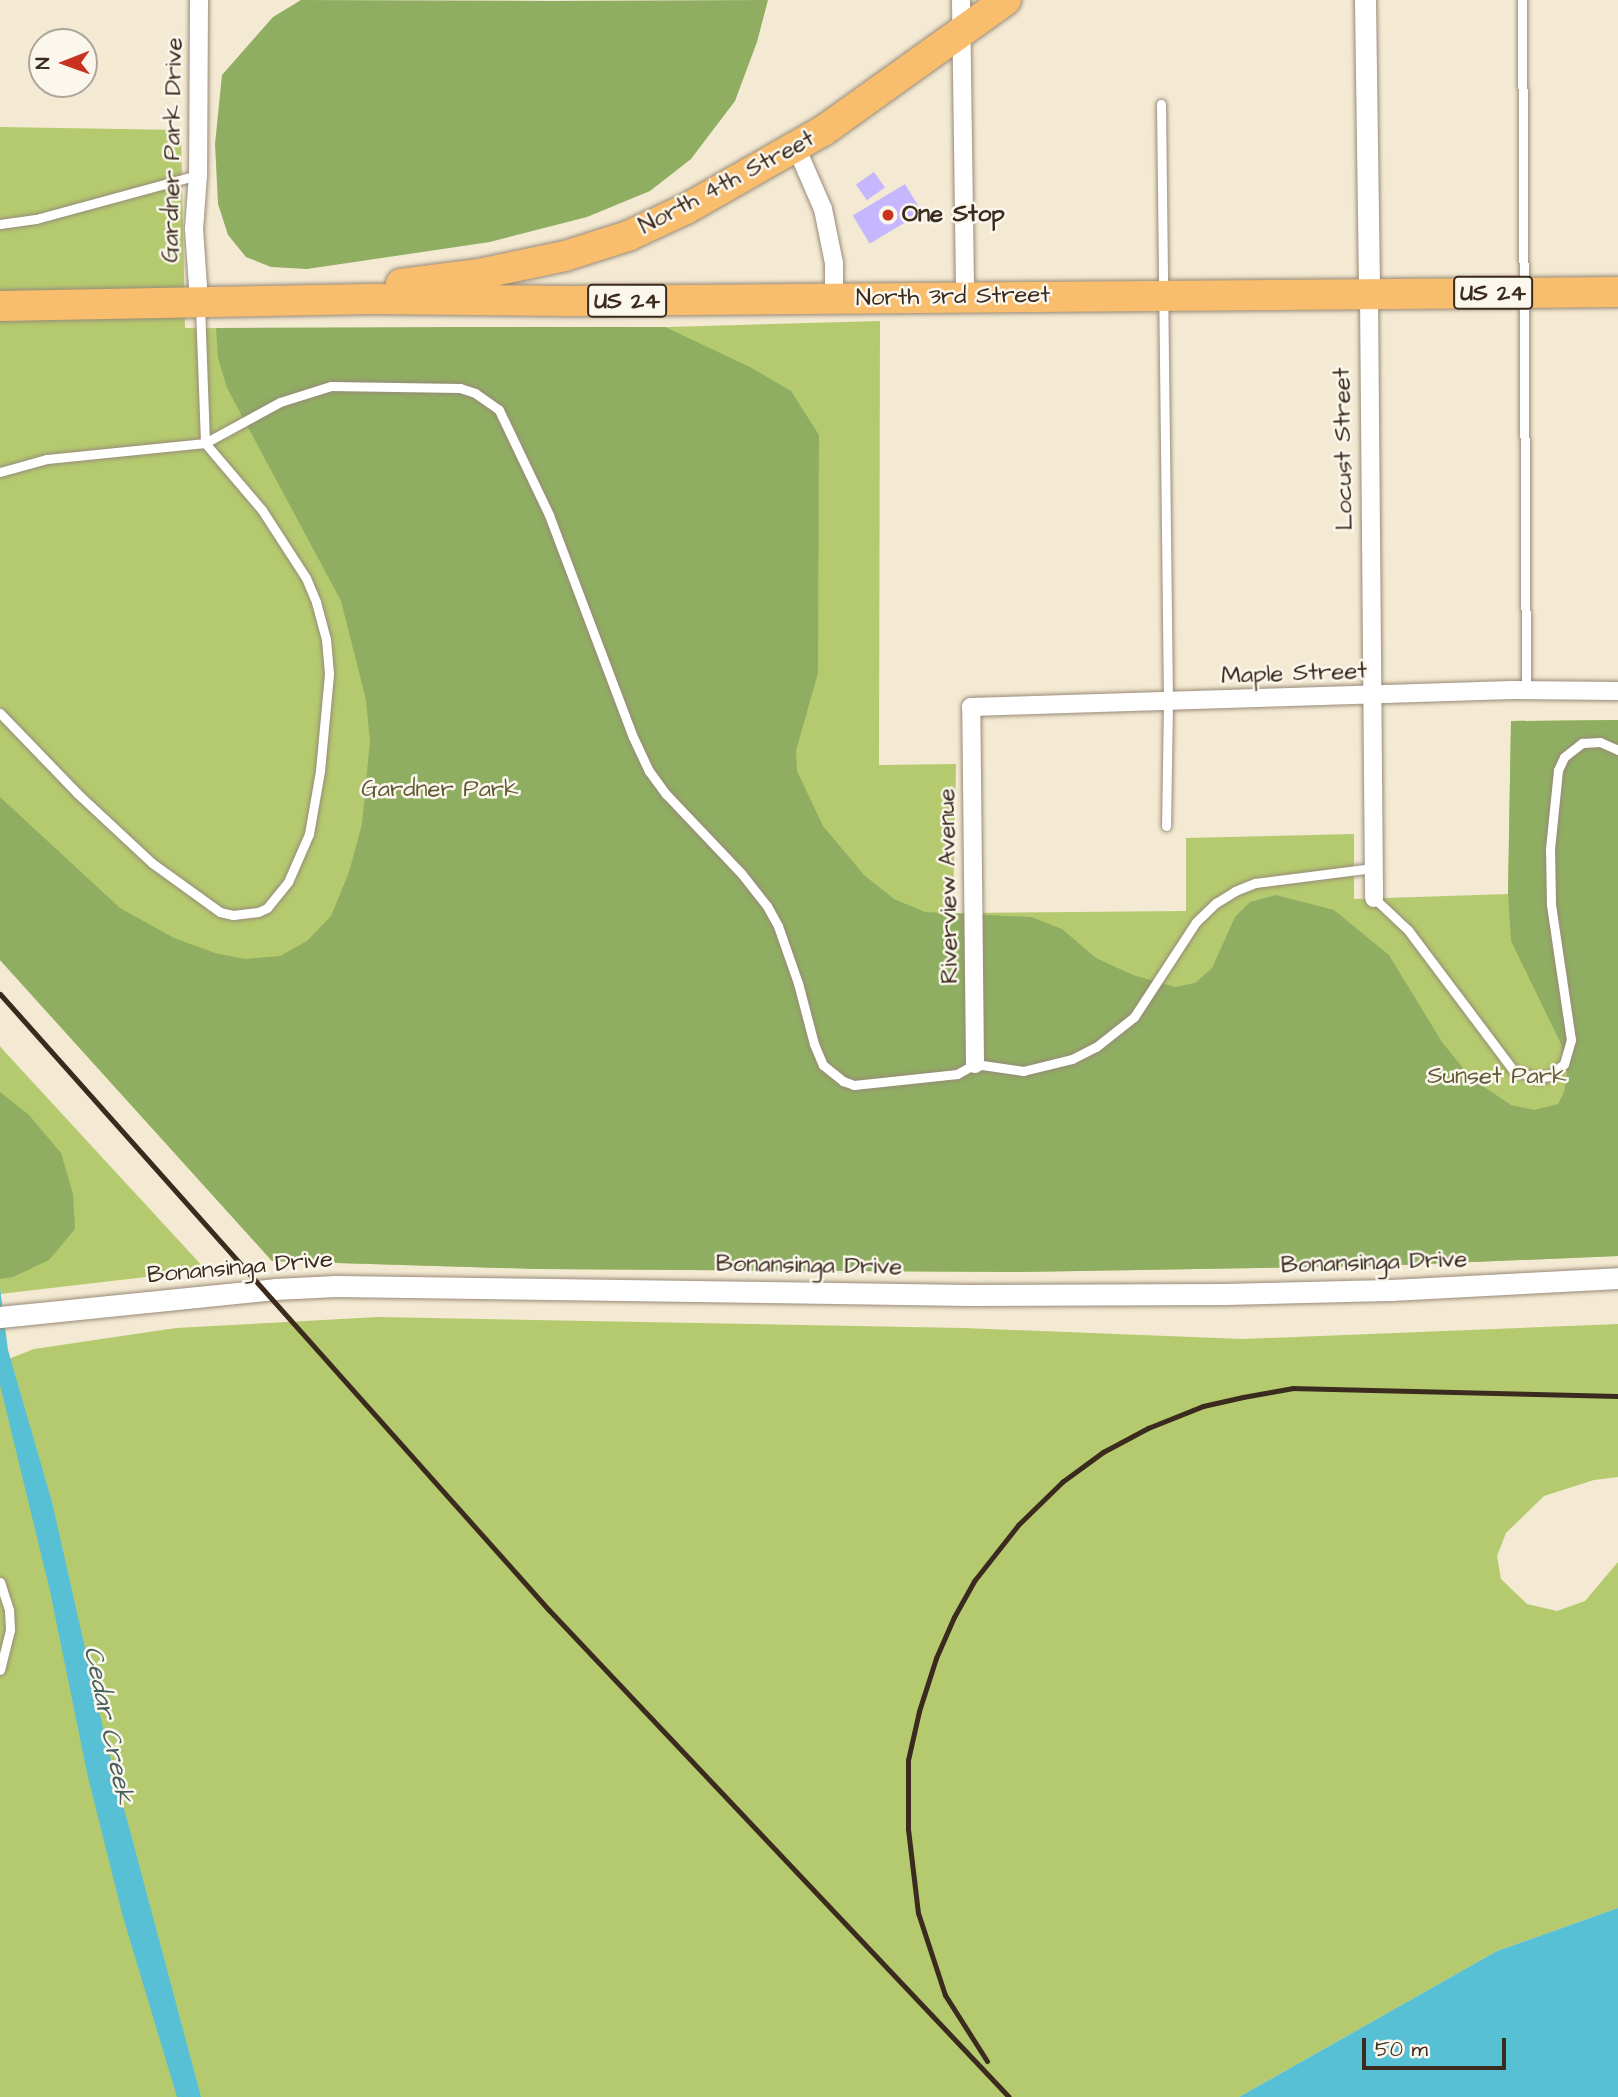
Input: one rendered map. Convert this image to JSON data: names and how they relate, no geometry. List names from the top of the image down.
{
  "streets": {
    "highway": ["North 4th Street", "US 24", "North 3rd Street"],
    "street": [
      "Gardner Park Drive",
      "Locust Street",
      "Maple Street",
      "Riverview Avenue",
      "Bonansinga Drive"
    ]
  },
  "crossings": [
    ["Gardner Park Drive", "US 24"],
    ["North 4th Street", "US 24"],
    ["North 4th Street", "North 3rd Street"],
    ["US 24", "North 3rd Street"],
    ["North 3rd Street", "Locust Street"],
    ["Locust Street", "Maple Street"],
    ["Maple Street", "Riverview Avenue"]
  ],
  "water": ["Cedar Creek"],
  "parks": ["Gardner Park", "Sunset Park"],
  "places": ["One Stop"],
  "scale_bar": "50 m",
  "north": "left"
}
